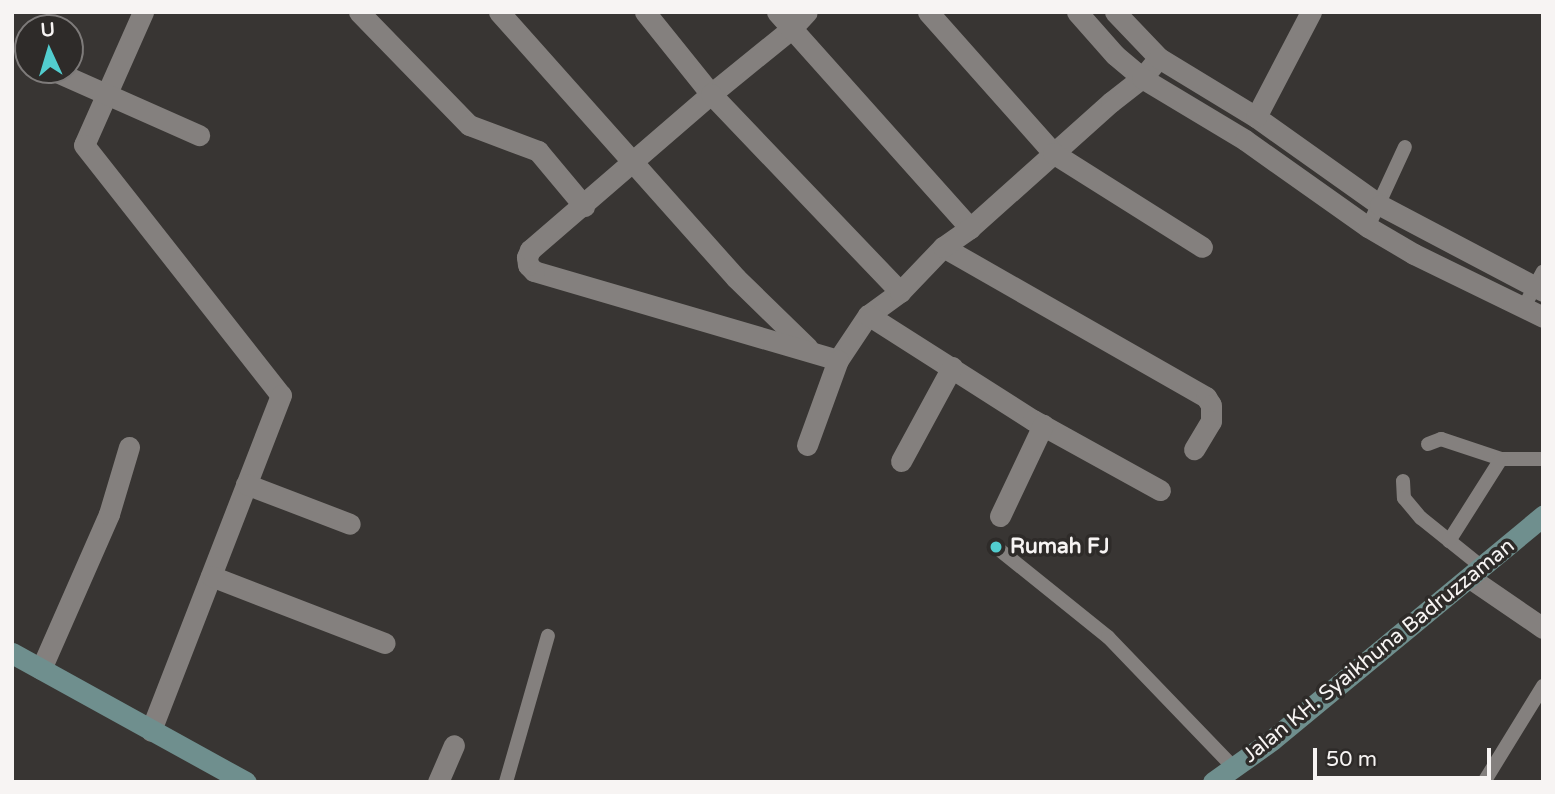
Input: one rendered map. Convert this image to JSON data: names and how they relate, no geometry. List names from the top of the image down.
{
  "streets": {
    "main road": ["Jalan KH. Syaikhuna Badruzzaman"]
  },
  "places": ["Rumah FJ"],
  "scale_bar": "50 m",
  "north": "top"
}
